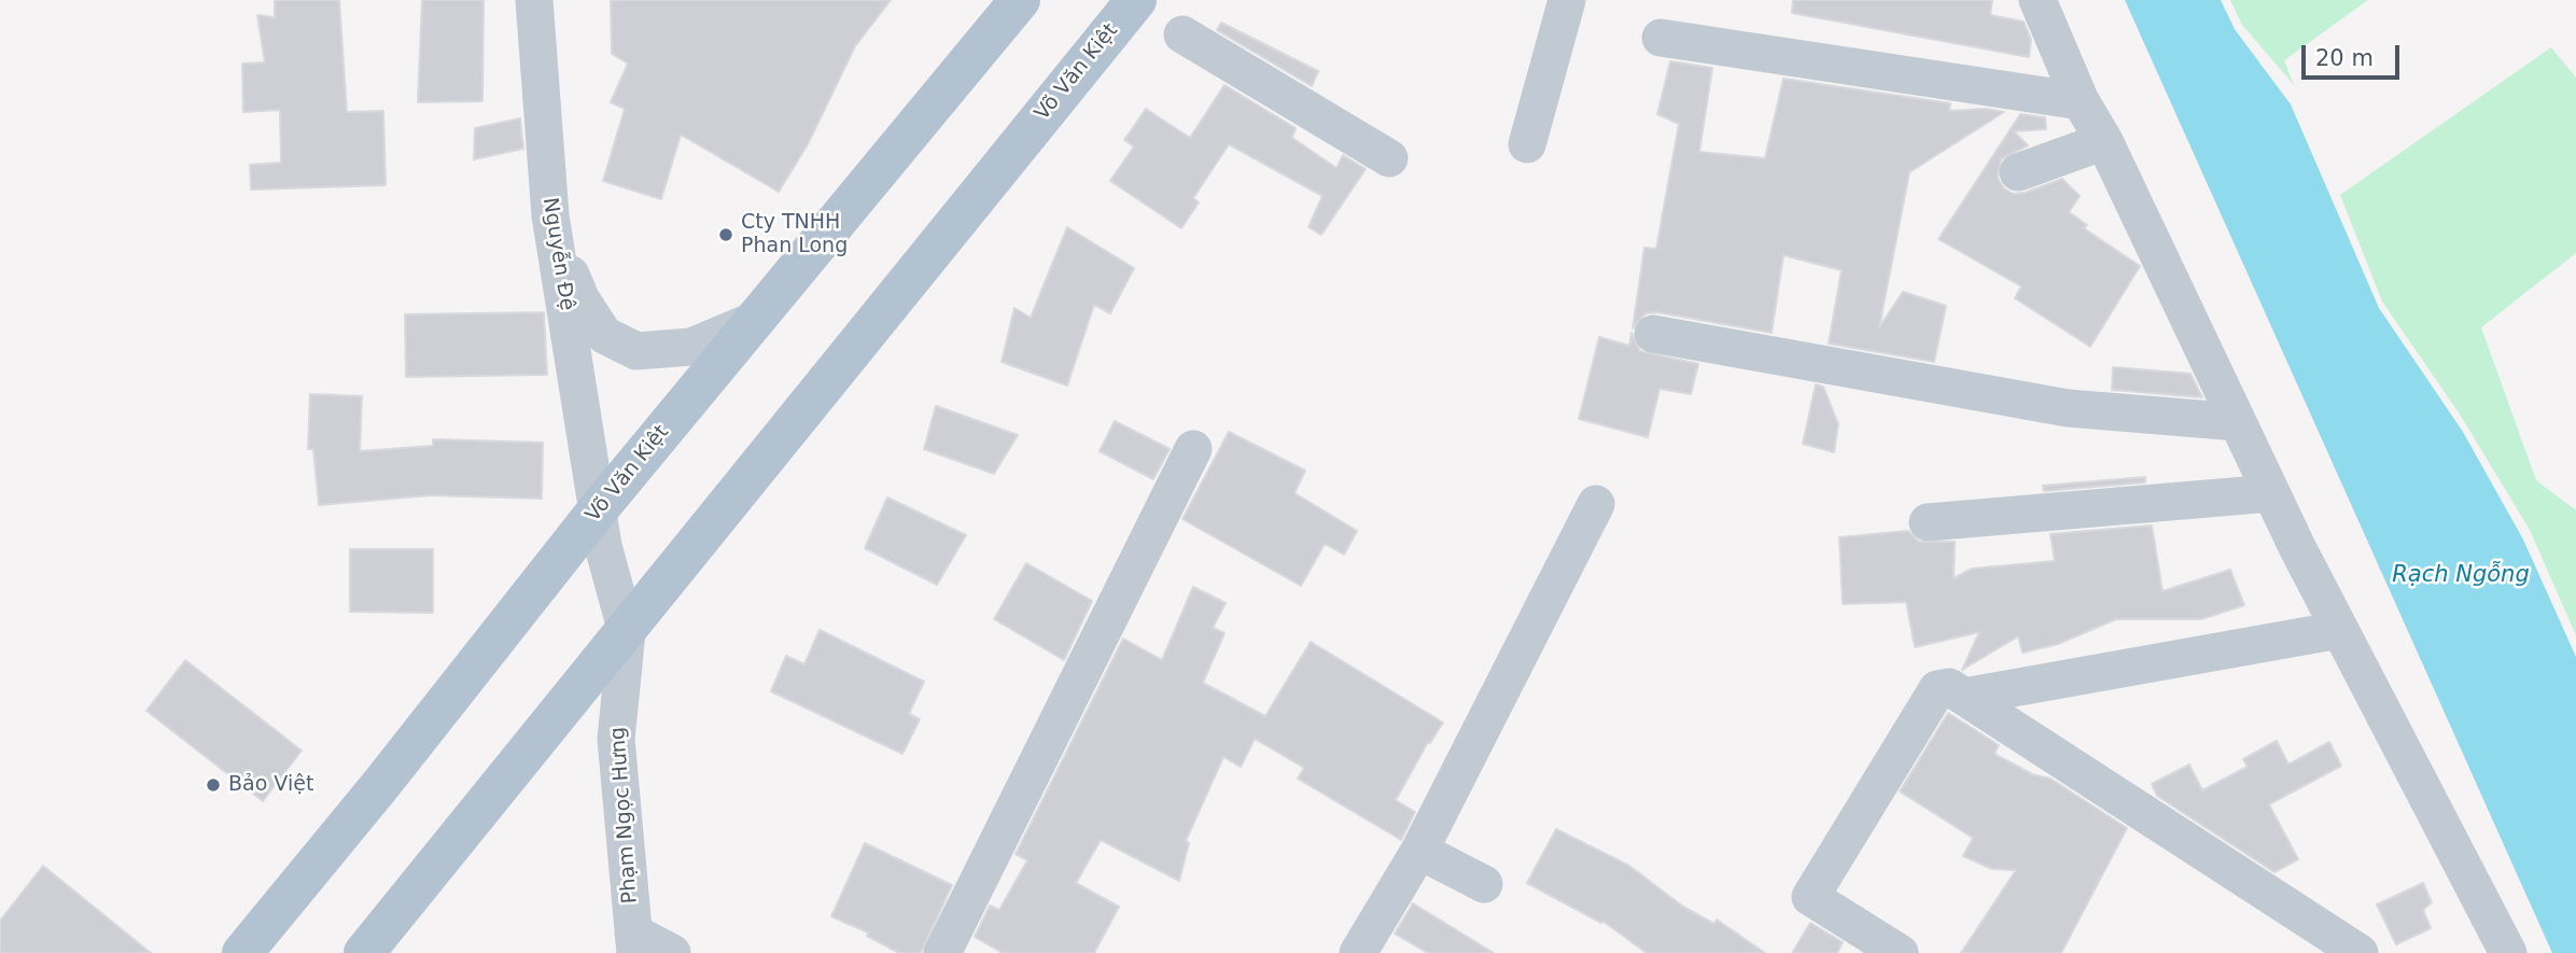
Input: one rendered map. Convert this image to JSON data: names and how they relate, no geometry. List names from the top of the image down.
{
  "streets": {
    "main road": ["Võ Văn Kiệt"],
    "street": ["Nguyễn Đệ", "Phạm Ngọc Hưng"]
  },
  "crossings": [
    ["Võ Văn Kiệt", "Nguyễn Đệ"],
    ["Võ Văn Kiệt", "Phạm Ngọc Hưng"],
    ["Nguyễn Đệ", "Phạm Ngọc Hưng"]
  ],
  "water": ["Rạch Ngỗng"],
  "places": ["Cty TNHH Phan Long", "Bảo Việt"],
  "scale_bar": "20 m"
}
